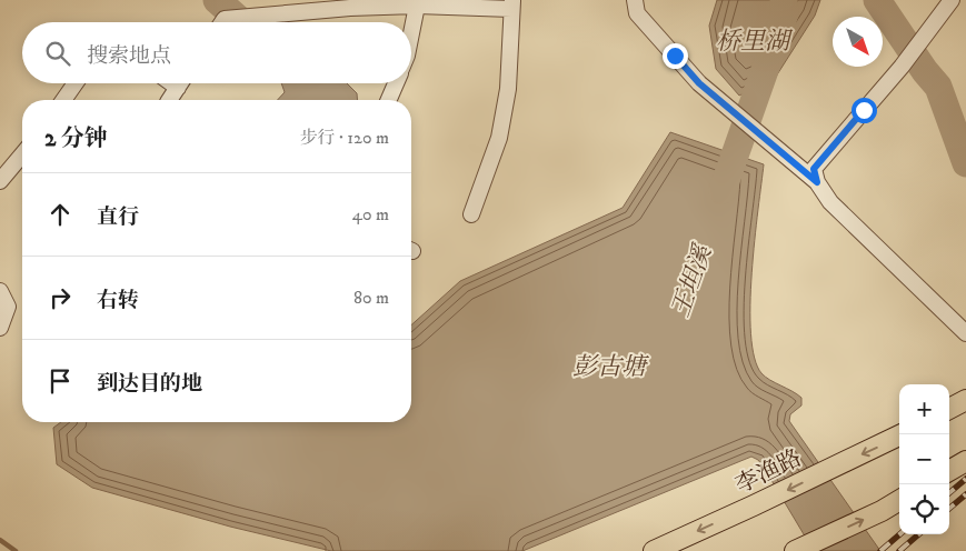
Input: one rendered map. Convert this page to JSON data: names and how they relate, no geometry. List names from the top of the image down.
{
  "streets": {
    "main road": ["李渔路"]
  },
  "water": ["桥里湖", "王坦溪", "彭古塘"],
  "north": "bottom right",
  "page": {
    "search": "搜索地点",
    "heading": ["2 分钟", "步行 · 120 m"],
    "list": [
      ["直行", "40 m"],
      ["右转", "80 m"],
      "到达目的地"
    ],
    "map_buttons": ["+", "−"]
  }
}
